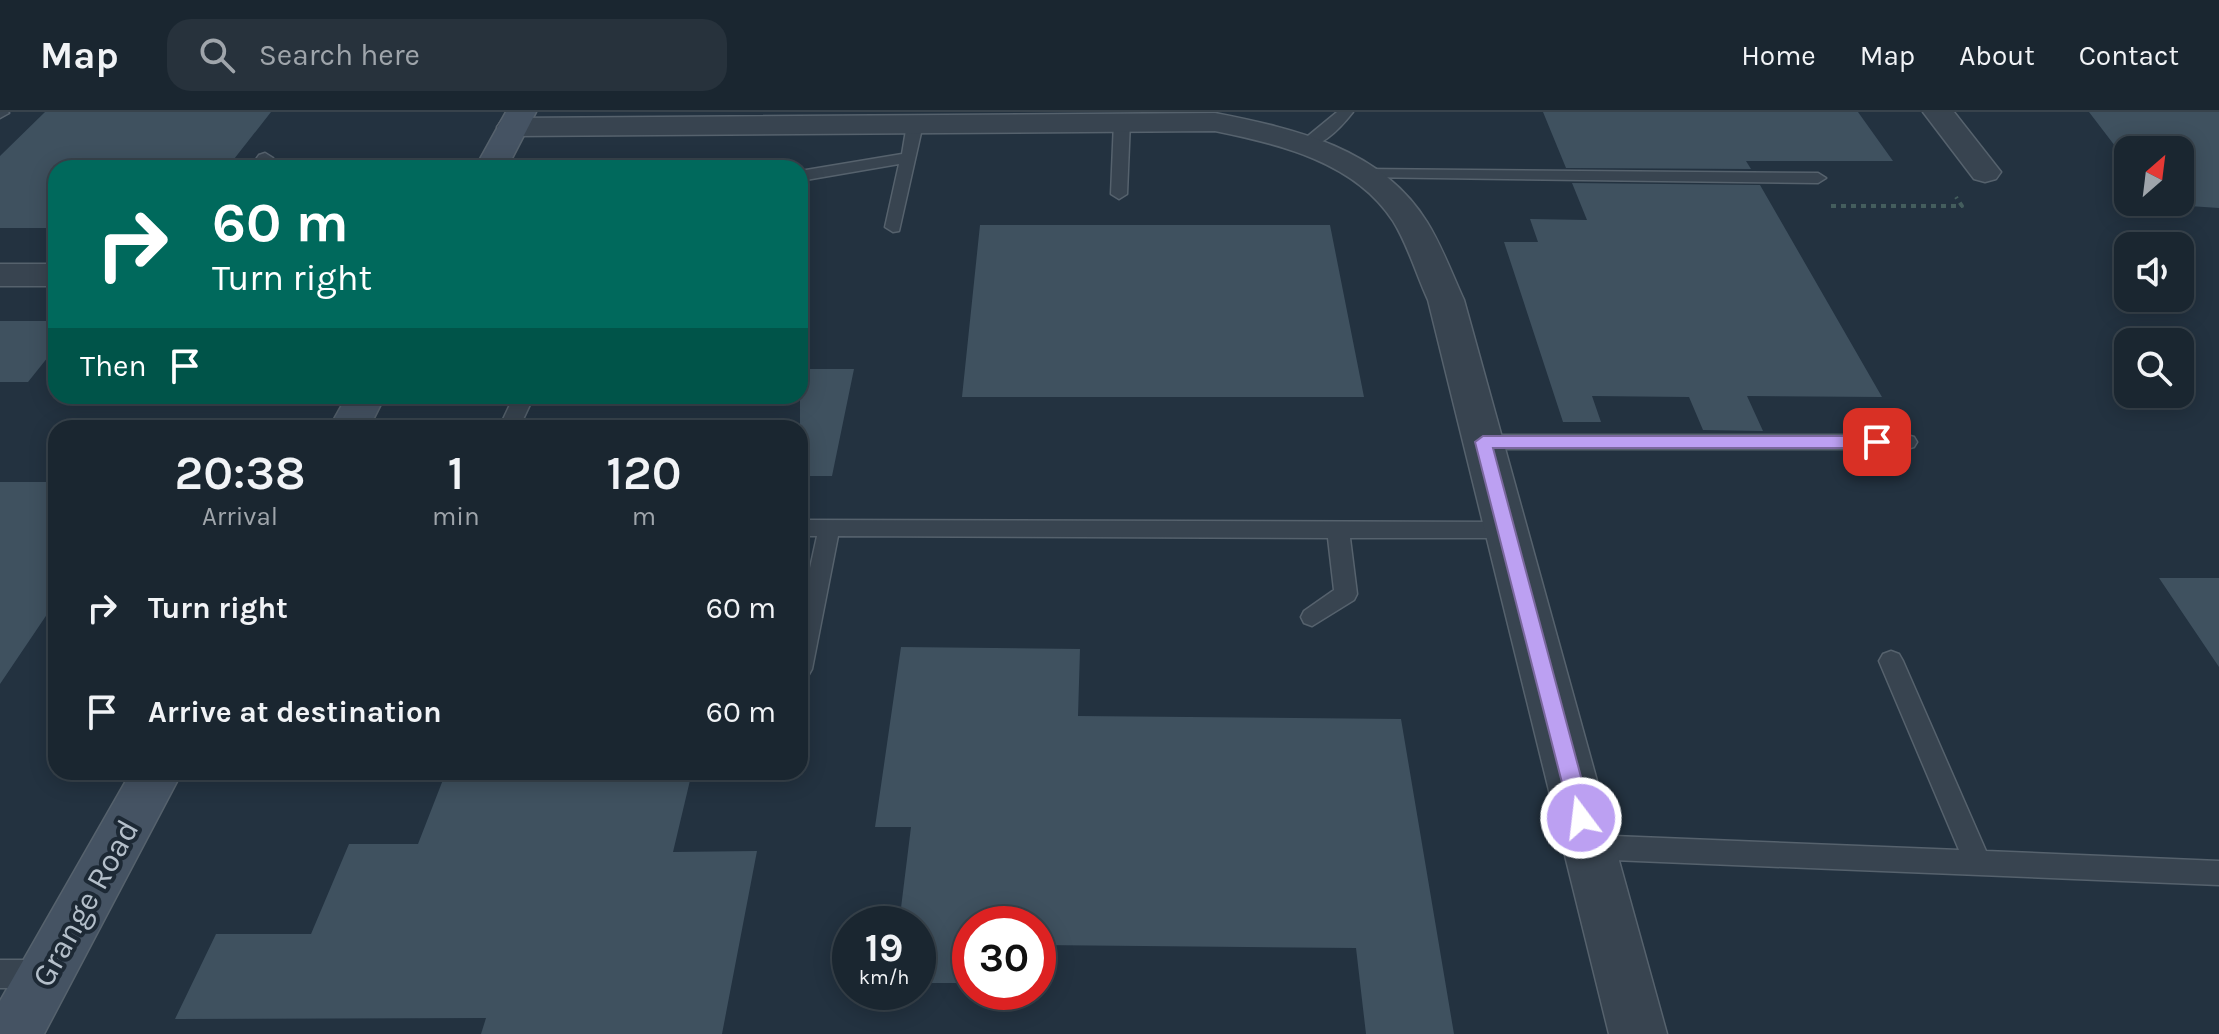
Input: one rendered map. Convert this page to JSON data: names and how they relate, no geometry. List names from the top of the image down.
{
  "streets": {
    "street": ["Grange Road"]
  },
  "north": "top right",
  "page": {
    "header": "Map",
    "search": "Search here",
    "nav": [
      "Home",
      "Map",
      "About",
      "Contact"
    ],
    "turn": ["60 m", "Turn right"],
    "then": "Then",
    "eta": [
      "20:38",
      "Arrival",
      "1",
      "min",
      "120",
      "m"
    ],
    "list": [
      {
        "name": "Turn right",
        "value": "60 m"
      },
      {
        "name": "Arrive at destination",
        "value": "60 m"
      }
    ],
    "speed": "19 km/h",
    "limit": "30"
  }
}
